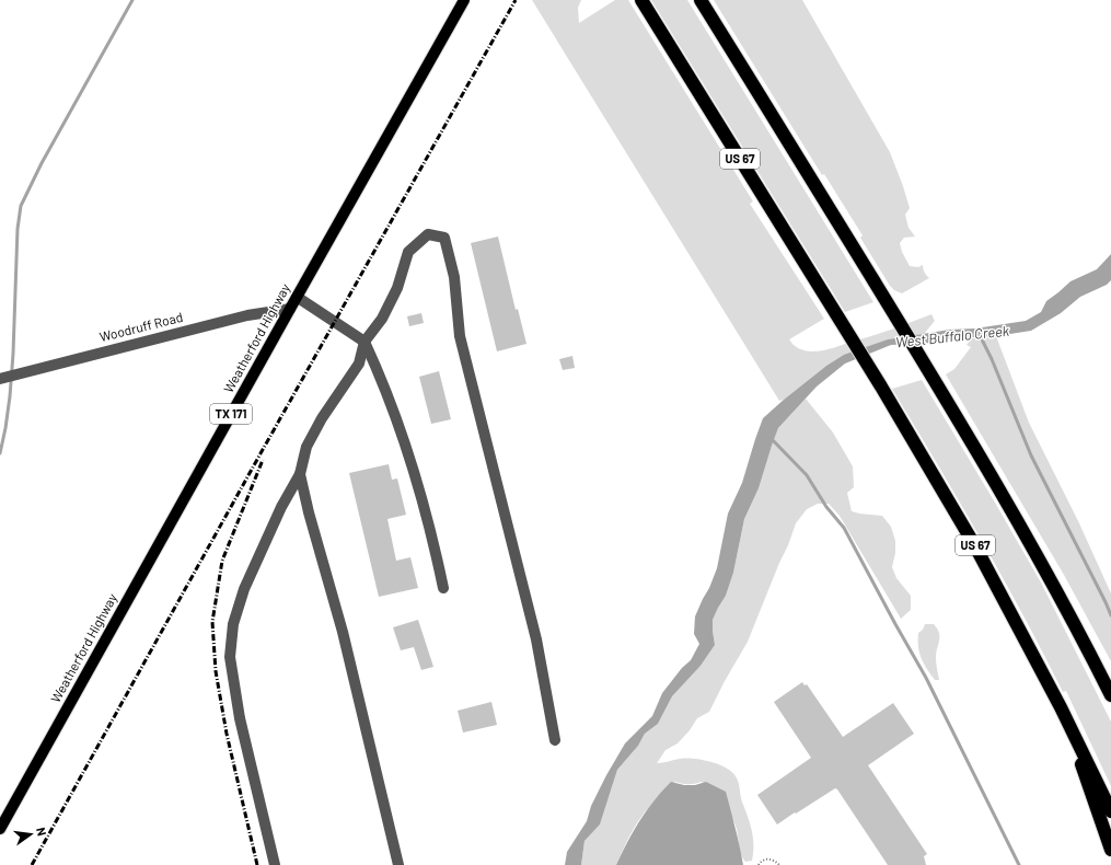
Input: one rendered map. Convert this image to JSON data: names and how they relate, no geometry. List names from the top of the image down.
{
  "streets": {
    "highway": ["US 67"],
    "main road": ["Weatherford Highway", "TX 171"],
    "street": ["Woodruff Road"]
  },
  "crossings": [
    ["Woodruff Road", "Weatherford Highway"]
  ],
  "water": ["West Buffalo Creek"],
  "north": "right"
}
